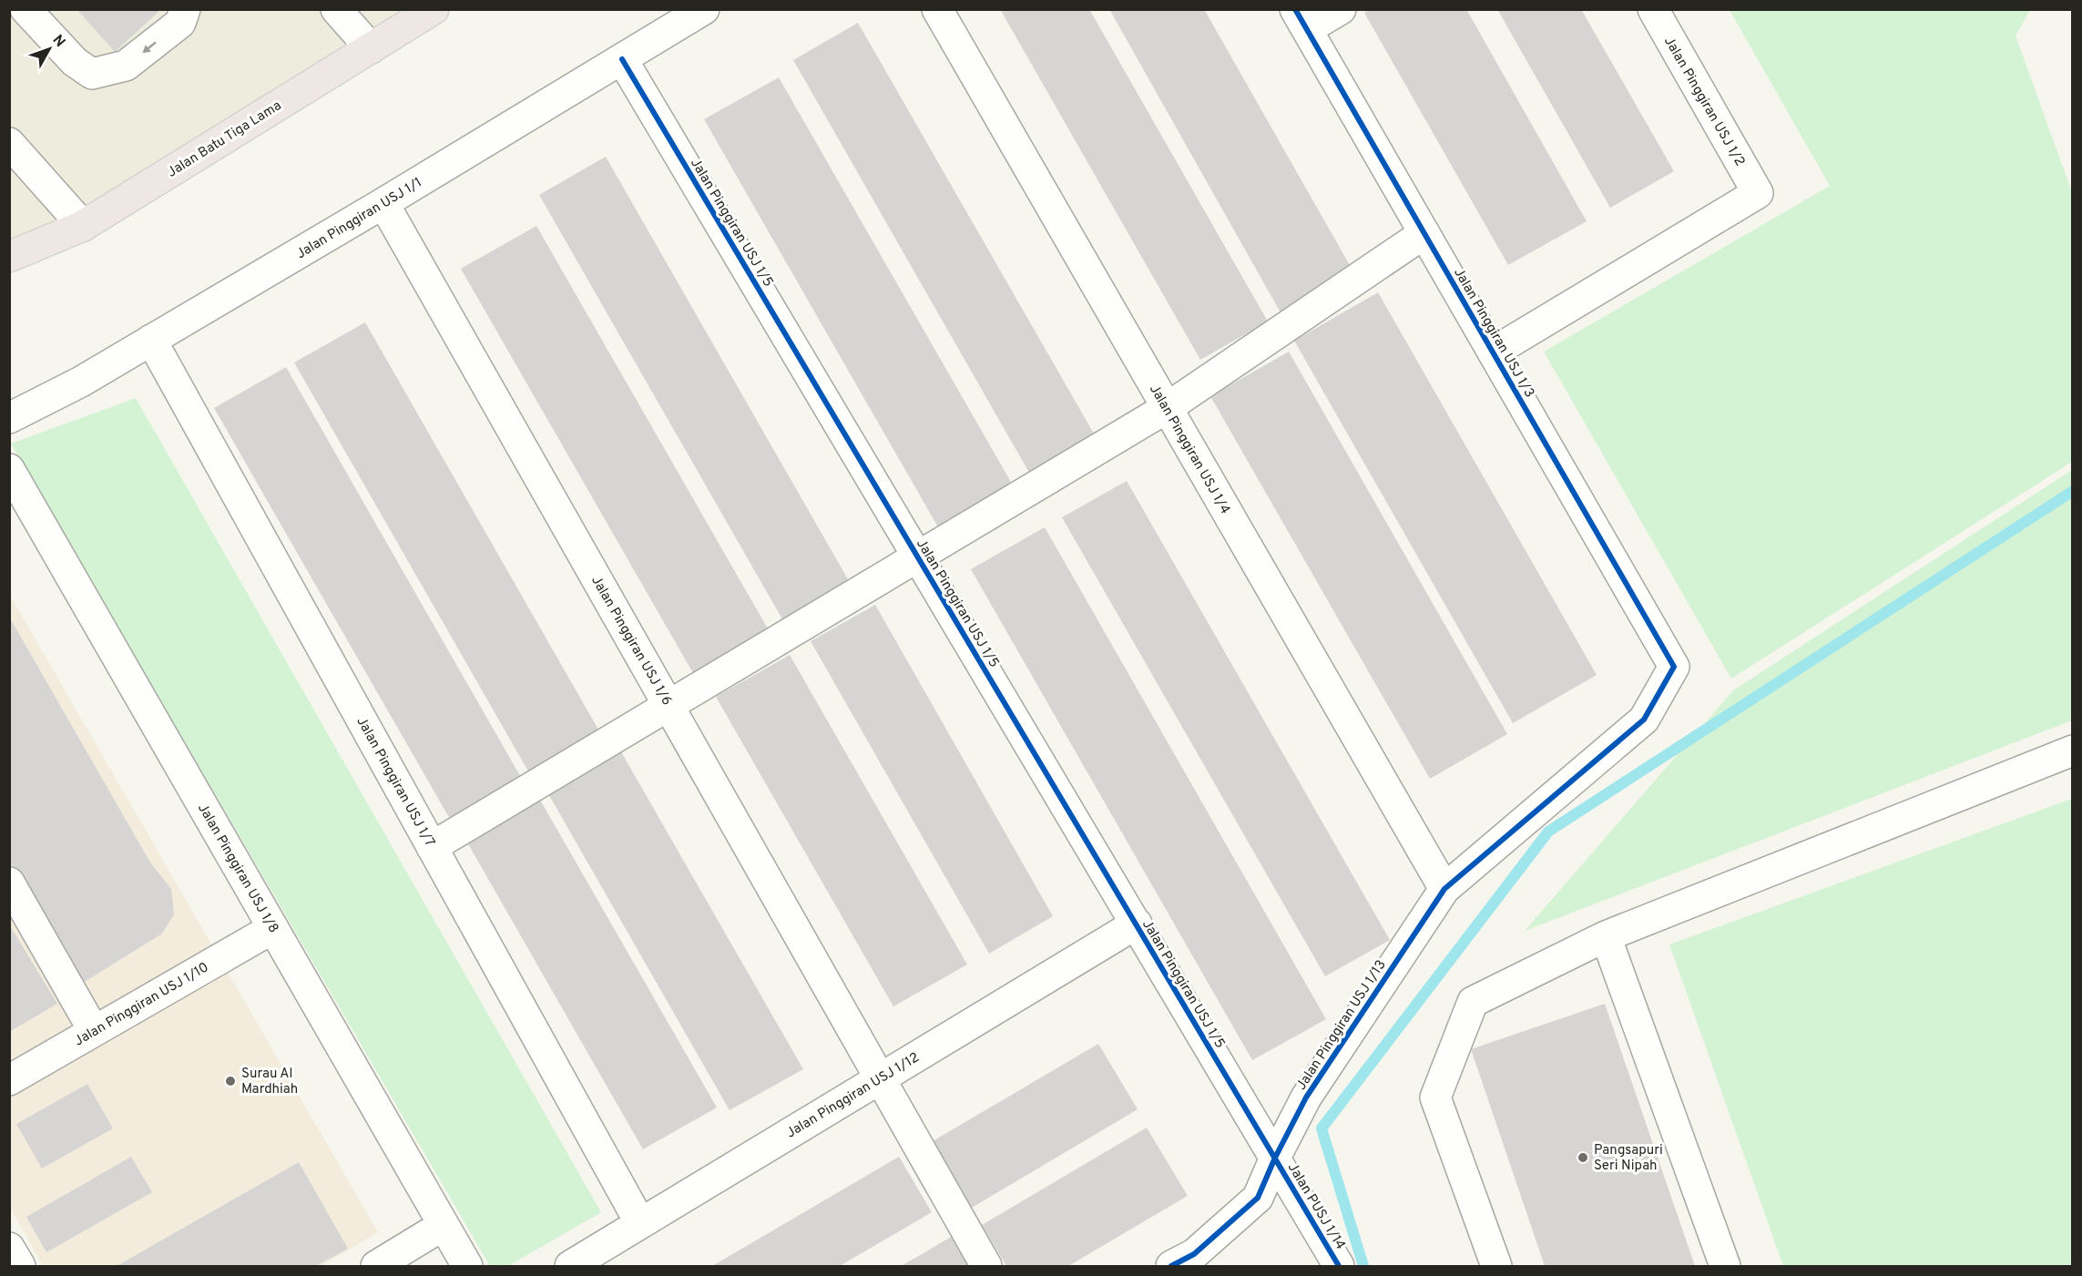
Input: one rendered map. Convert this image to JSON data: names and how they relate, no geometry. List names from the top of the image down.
{
  "streets": {
    "main road": ["Jalan Batu Tiga Lama"],
    "street": [
      "Jalan Pinggiran USJ 1/2",
      "Jalan Pinggiran USJ 1/1",
      "Jalan Pinggiran USJ 1/5",
      "Jalan Pinggiran USJ 1/3",
      "Jalan Pinggiran USJ 1/4",
      "Jalan Pinggiran USJ 1/6",
      "Jalan Pinggiran USJ 1/7",
      "Jalan Pinggiran USJ 1/8",
      "Jalan Pinggiran USJ 1/10",
      "Jalan Pinggiran USJ 1/13",
      "Jalan Pinggiran USJ 1/12",
      "Jalan PUSJ 1/14"
    ]
  },
  "crossings": [
    ["Jalan Pinggiran USJ 1/2", "Jalan Pinggiran USJ 1/3"],
    ["Jalan Pinggiran USJ 1/1", "Jalan Pinggiran USJ 1/5"],
    ["Jalan Pinggiran USJ 1/1", "Jalan Pinggiran USJ 1/6"],
    ["Jalan Pinggiran USJ 1/1", "Jalan Pinggiran USJ 1/7"],
    ["Jalan Pinggiran USJ 1/5", "Jalan Pinggiran USJ 1/13"],
    ["Jalan Pinggiran USJ 1/5", "Jalan Pinggiran USJ 1/12"],
    ["Jalan Pinggiran USJ 1/5", "Jalan PUSJ 1/14"],
    ["Jalan Pinggiran USJ 1/3", "Jalan Pinggiran USJ 1/13"],
    ["Jalan Pinggiran USJ 1/4", "Jalan Pinggiran USJ 1/13"],
    ["Jalan Pinggiran USJ 1/6", "Jalan Pinggiran USJ 1/12"],
    ["Jalan Pinggiran USJ 1/7", "Jalan Pinggiran USJ 1/12"],
    ["Jalan Pinggiran USJ 1/8", "Jalan Pinggiran USJ 1/10"],
    ["Jalan Pinggiran USJ 1/13", "Jalan PUSJ 1/14"]
  ],
  "places": ["Surau Al Mardhiah", "Pangsapuri Seri Nipah"],
  "north": "top right"
}
